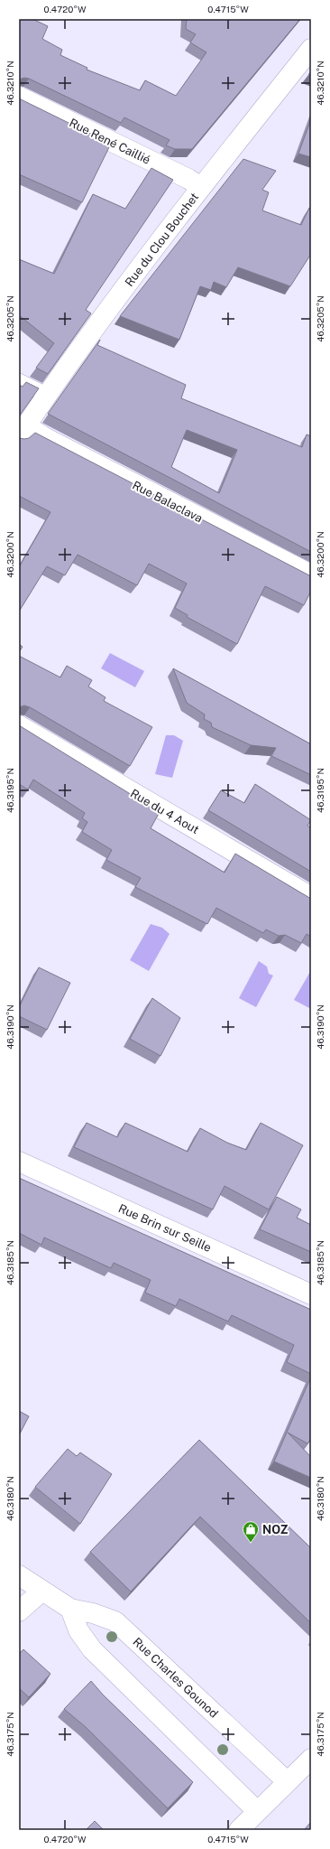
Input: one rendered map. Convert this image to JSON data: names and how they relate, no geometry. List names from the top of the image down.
{
  "streets": {
    "street": [
      "Rue René Caillié",
      "Rue du Clou Bouchet",
      "Rue Balaclava",
      "Rue du 4 Aout",
      "Rue Brin sur Seille",
      "Rue Charles Gounod"
    ]
  },
  "crossings": [
    ["Rue René Caillié", "Rue du Clou Bouchet"],
    ["Rue du Clou Bouchet", "Rue Balaclava"]
  ],
  "places": {
    "shop": ["NOZ"]
  },
  "coordinates": [
    "0.4720°W",
    "0.4715°W",
    "46.3210°N",
    "46.3205°N",
    "46.3200°N",
    "46.3195°N",
    "46.3190°N",
    "46.3185°N",
    "46.3180°N",
    "46.3175°N"
  ]
}
